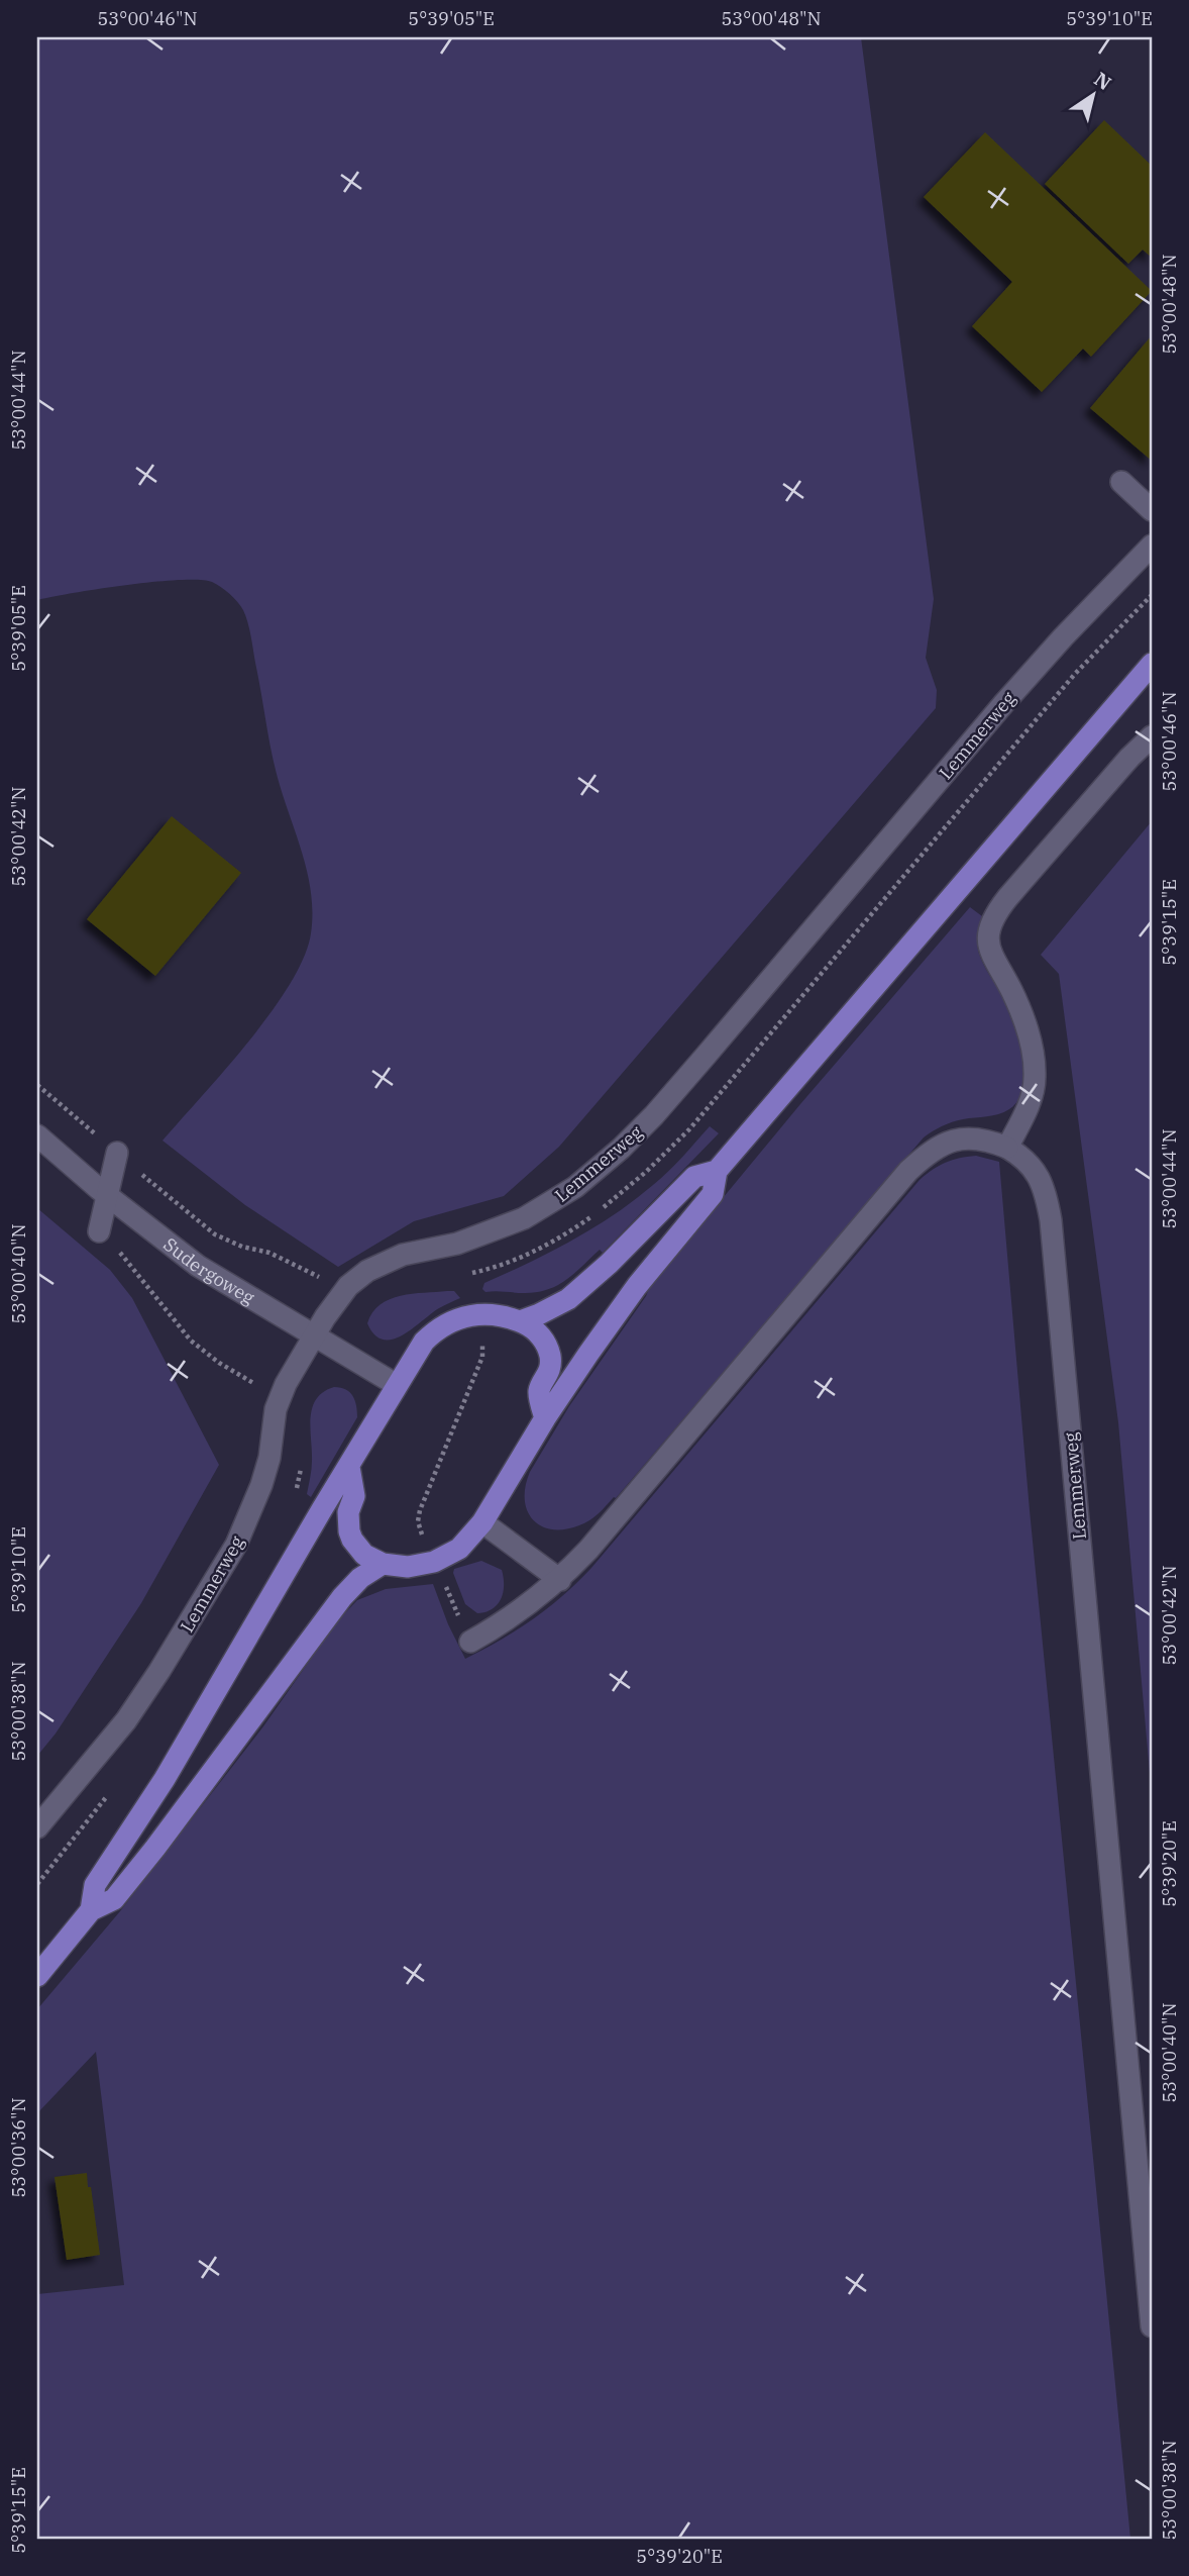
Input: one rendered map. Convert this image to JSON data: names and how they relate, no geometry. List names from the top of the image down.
{
  "streets": {
    "street": ["Lemmerweg", "Sudergoweg"]
  },
  "crossings": [
    ["Lemmerweg", "Sudergoweg"]
  ],
  "north": "top right",
  "coordinates": [
    "53°00'46\"N",
    "5°39'05\"E",
    "53°00'48\"N",
    "5°39'10\"E",
    "53°00'44\"N",
    "53°00'42\"N",
    "5°39'15\"E",
    "53°00'40\"N",
    "53°00'38\"N",
    "5°39'20\"E",
    "53°00'36\"N"
  ]
}
